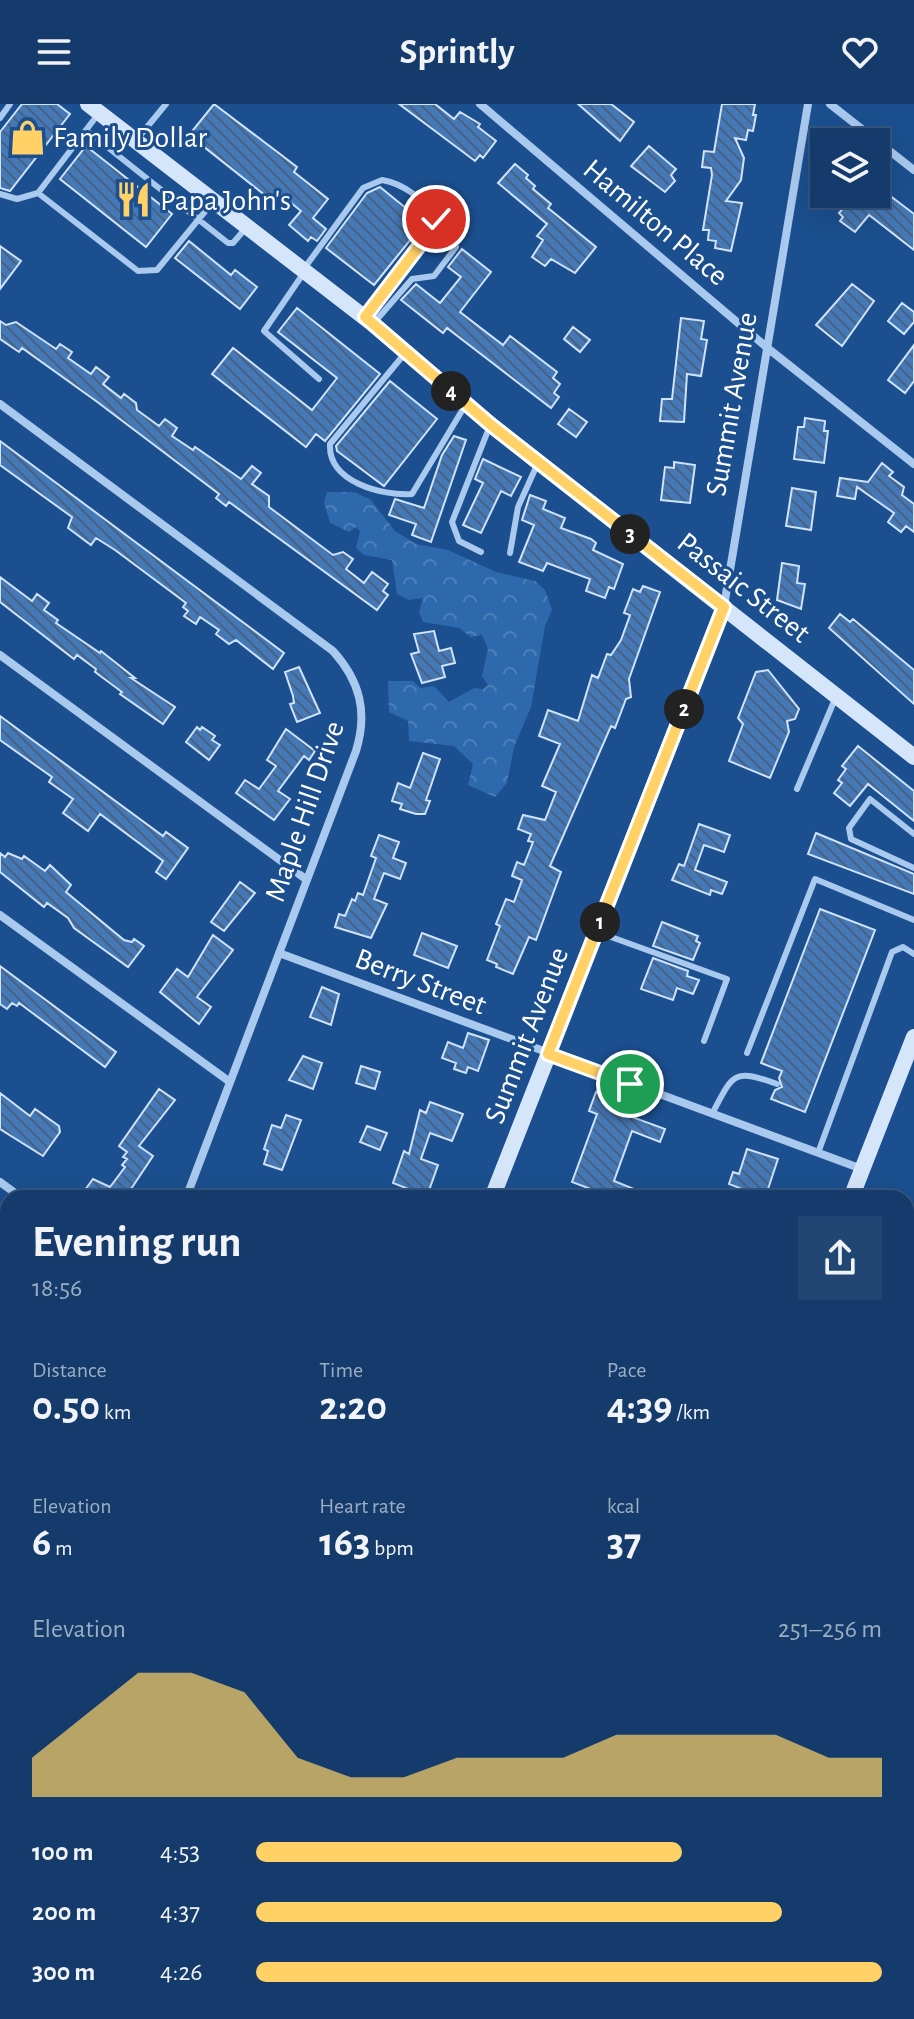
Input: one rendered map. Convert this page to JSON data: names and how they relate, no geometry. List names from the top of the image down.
{
  "streets": {
    "main road": ["Summit Avenue", "Passaic Street"],
    "street": ["Hamilton Place", "Maple Hill Drive", "Berry Street"]
  },
  "crossings": [
    ["Hamilton Place", "Summit Avenue"],
    ["Summit Avenue", "Passaic Street"],
    ["Summit Avenue", "Berry Street"],
    ["Maple Hill Drive", "Berry Street"]
  ],
  "places": {
    "shop": ["Family Dollar"],
    "restaurant": ["Papa John's"]
  },
  "page": {
    "header": "Sprintly",
    "pins": [
      "4",
      "3",
      "2",
      "1"
    ],
    "heading": ["Evening run", "18:56"],
    "stats": [
      ["Distance", "0.50 km"],
      ["Time", "2:20"],
      ["Pace", "4:39 /km"],
      ["Elevation", "6 m"],
      ["Heart rate", "163 bpm"],
      ["kcal", "37"]
    ],
    "chart": ["Elevation", "251–256 m"],
    "list": [
      {
        "name": "100 m",
        "note": "4:53"
      },
      {
        "name": "200 m",
        "note": "4:37"
      },
      {
        "name": "300 m",
        "note": "4:26"
      }
    ]
  }
}
